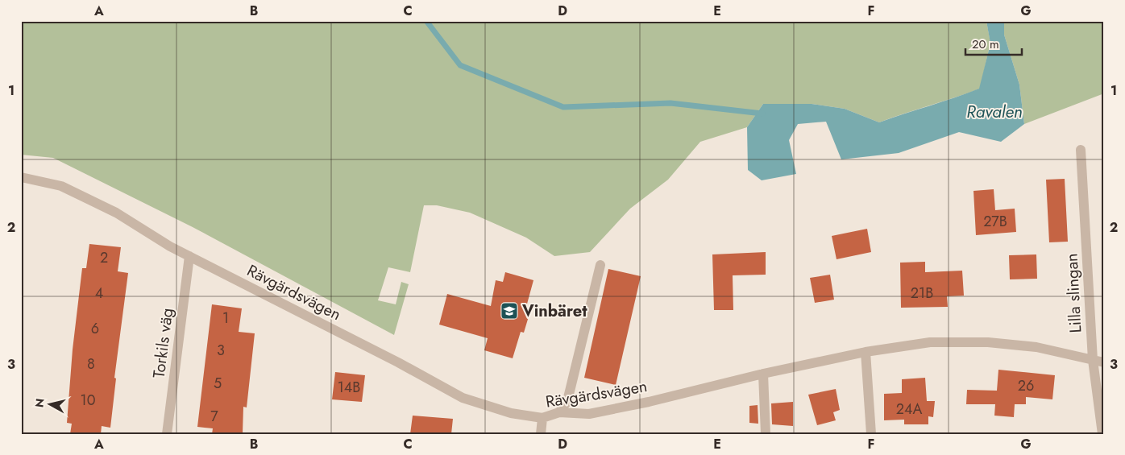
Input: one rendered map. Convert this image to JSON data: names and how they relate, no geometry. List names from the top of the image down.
{
  "streets": {
    "street": ["Rävgärdsvägen", "Lilla slingan", "Torkils väg"]
  },
  "crossings": [
    ["Rävgärdsvägen", "Lilla slingan"],
    ["Rävgärdsvägen", "Torkils väg"]
  ],
  "water": ["Ravalen"],
  "places": {
    "school or university": ["Vinbäret"]
  },
  "house_numbers": [
    "27B",
    "2",
    "4",
    "21B",
    "1",
    "6",
    "3",
    "8",
    "5",
    "26",
    "14B",
    "10",
    "24A",
    "7"
  ],
  "scale_bar": "20 m",
  "north": "left",
  "grid": {
    "columns": [
      "A",
      "B",
      "C",
      "D",
      "E",
      "F",
      "G"
    ],
    "rows": ["1", "2", "3"]
  }
}
